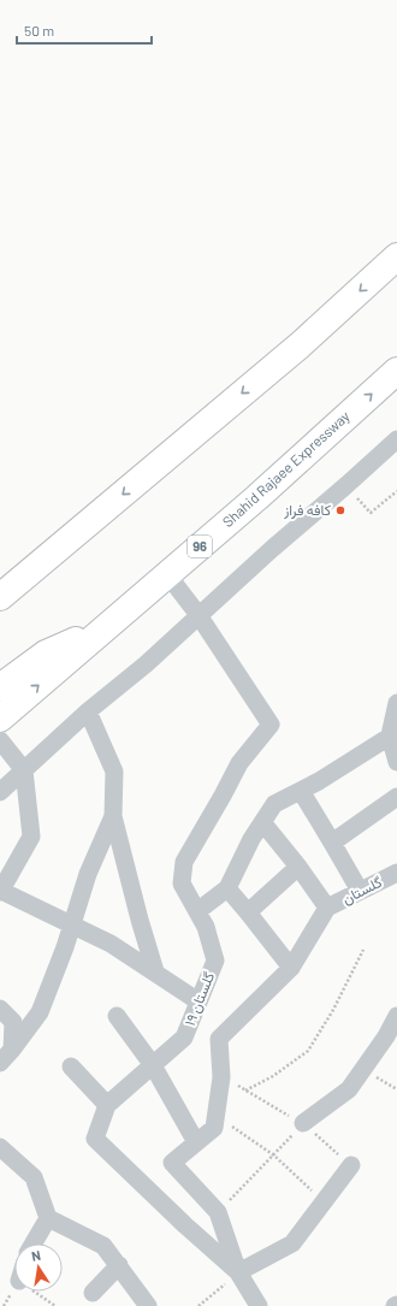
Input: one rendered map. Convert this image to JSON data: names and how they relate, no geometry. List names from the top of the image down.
{
  "streets": {
    "highway": ["Shahid Rajaee Expressway", "96"],
    "street": ["گلستان", "گلستان ۱۹"]
  },
  "places": ["کافه فراز"],
  "scale_bar": "50 m",
  "north": "top"
}
